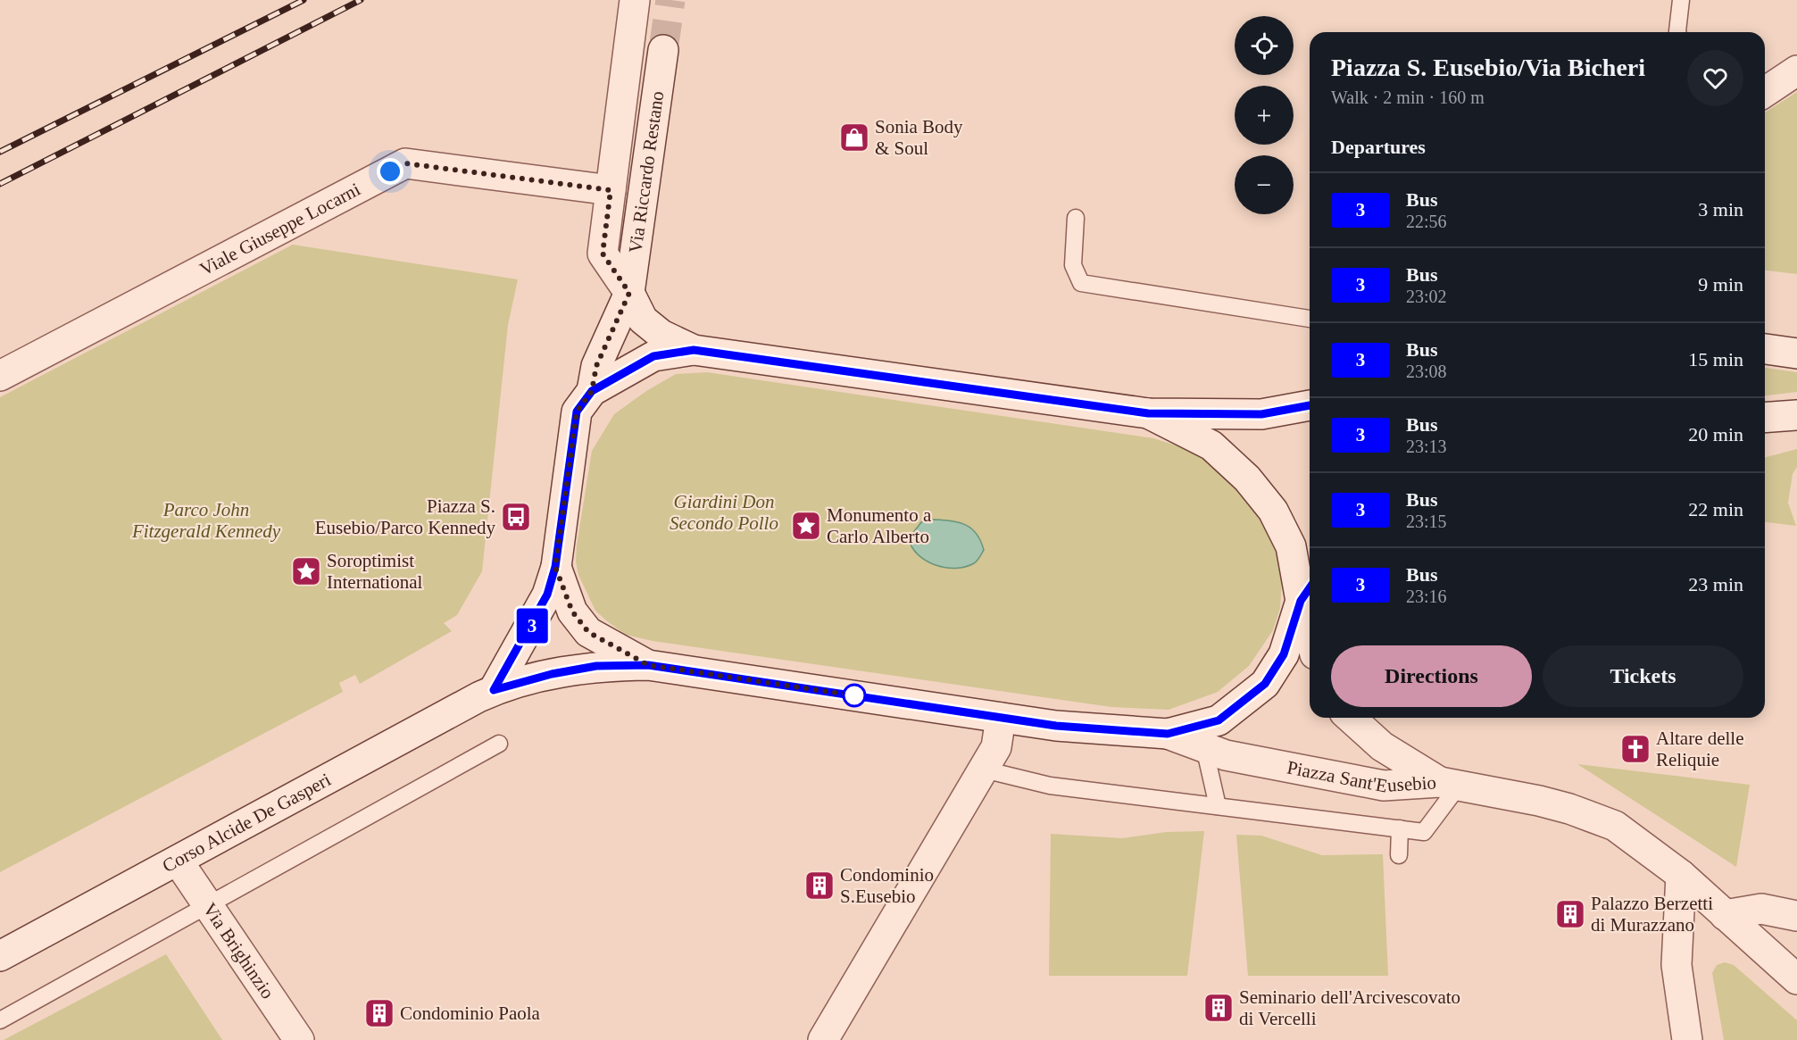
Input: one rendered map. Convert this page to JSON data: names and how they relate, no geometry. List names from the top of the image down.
{
  "streets": {
    "street": [
      "Via Riccardo Restano",
      "Viale Giuseppe Locarni",
      "Piazza Sant'Eusebio",
      "Corso Alcide De Gasperi",
      "Via Brighinzio"
    ]
  },
  "crossings": [
    ["Via Riccardo Restano", "Viale Giuseppe Locarni"],
    ["Via Riccardo Restano", "Piazza Sant'Eusebio"],
    ["Piazza Sant'Eusebio", "Corso Alcide De Gasperi"],
    ["Corso Alcide De Gasperi", "Via Brighinzio"]
  ],
  "parks": ["Giardini Don Secondo Pollo", "Parco John Fitzgerald Kennedy"],
  "places": {
    "shop": ["Sonia Body & Soul"],
    "bus stop": ["Piazza S. Eusebio/Parco Kennedy"],
    "place": ["Monumento a Carlo Alberto", "Soroptimist International"],
    "church": ["Altare delle Reliquie"],
    "building": [
      "Condominio S.Eusebio",
      "Palazzo Berzetti di Murazzano",
      "Seminario dell'Arcivescovato di Vercelli",
      "Condominio Paola"
    ]
  },
  "lines": ["bus line 3"],
  "page": {
    "on_map": "3",
    "map_buttons": ["+", "−"],
    "heading": [
      ["Piazza S. Eusebio/Via Bicheri", "Walk · 2 min · 160 m"],
      "Departures"
    ],
    "list": [
      {
        "mark": "3",
        "name": "Bus",
        "note": "22:56",
        "value": "3 min"
      },
      {
        "mark": "3",
        "name": "Bus",
        "note": "23:02",
        "value": "9 min"
      },
      {
        "mark": "3",
        "name": "Bus",
        "note": "23:08",
        "value": "15 min"
      },
      {
        "mark": "3",
        "name": "Bus",
        "note": "23:13",
        "value": "20 min"
      },
      {
        "mark": "3",
        "name": "Bus",
        "note": "23:15",
        "value": "22 min"
      },
      {
        "mark": "3",
        "name": "Bus",
        "note": "23:16",
        "value": "23 min"
      }
    ],
    "buttons": ["Directions", "Tickets"]
  }
}
